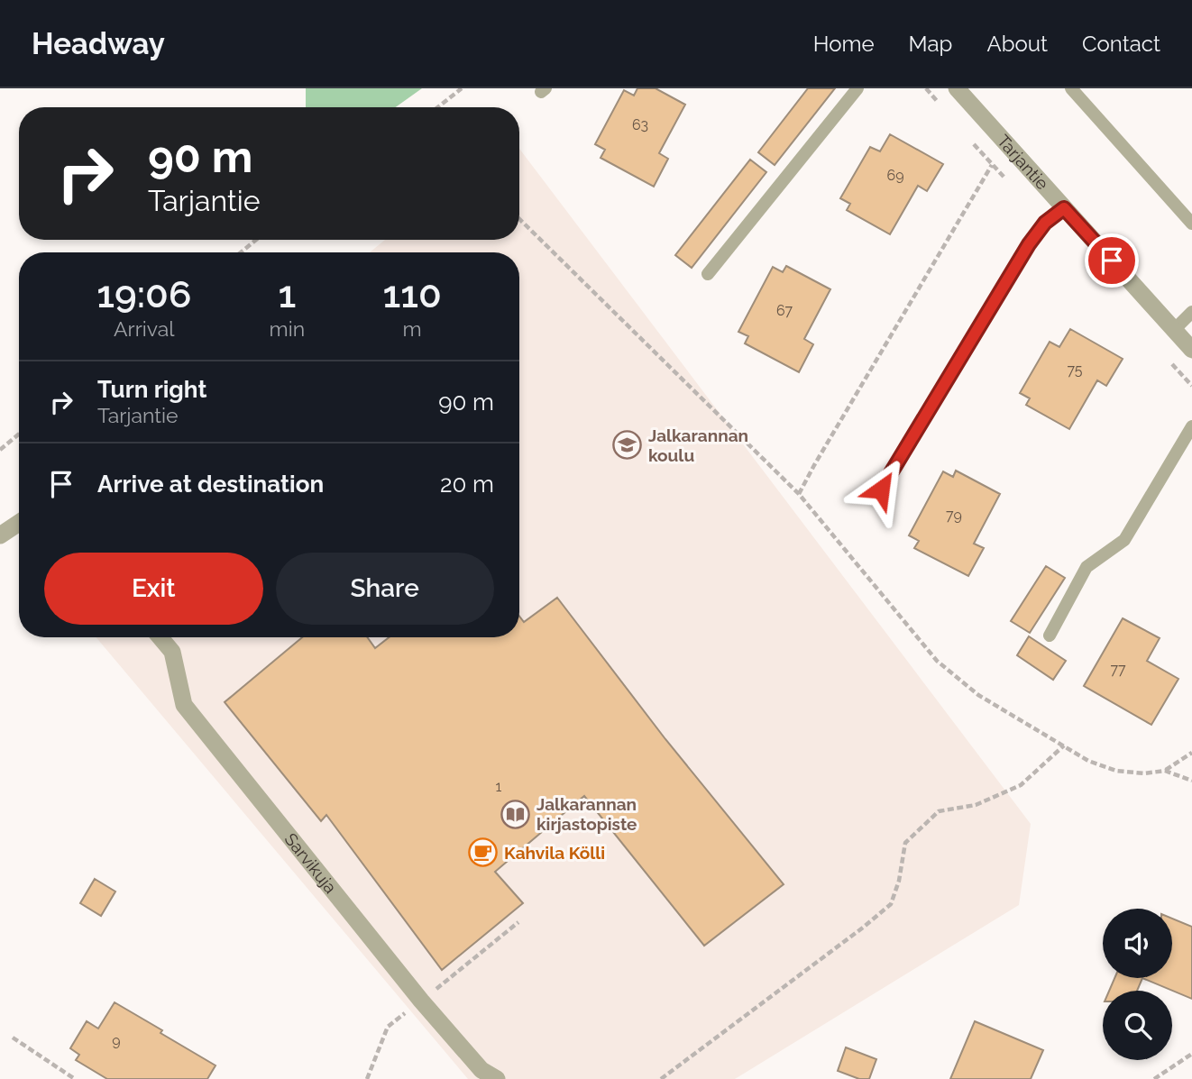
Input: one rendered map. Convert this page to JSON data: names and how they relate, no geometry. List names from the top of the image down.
{
  "streets": {
    "street": ["Tarjantie", "Sarvikuja"]
  },
  "places": {
    "school or university": ["Jalkarannan koulu"],
    "library": ["Jalkarannan kirjastopiste"],
    "cafe": ["Kahvila Kölli"]
  },
  "house_numbers": [
    "63",
    "69",
    "67",
    "75",
    "79",
    "77",
    "1",
    "9"
  ],
  "page": {
    "header": "Headway",
    "nav": [
      "Home",
      "Map",
      "About",
      "Contact"
    ],
    "turn": ["90 m", "Tarjantie"],
    "eta": [
      "19:06",
      "Arrival",
      "1",
      "min",
      "110",
      "m"
    ],
    "list": [
      {
        "name": "Turn right",
        "note": "Tarjantie",
        "value": "90 m"
      },
      {
        "name": "Arrive at destination",
        "value": "20 m"
      }
    ],
    "buttons": ["Exit", "Share"]
  }
}
